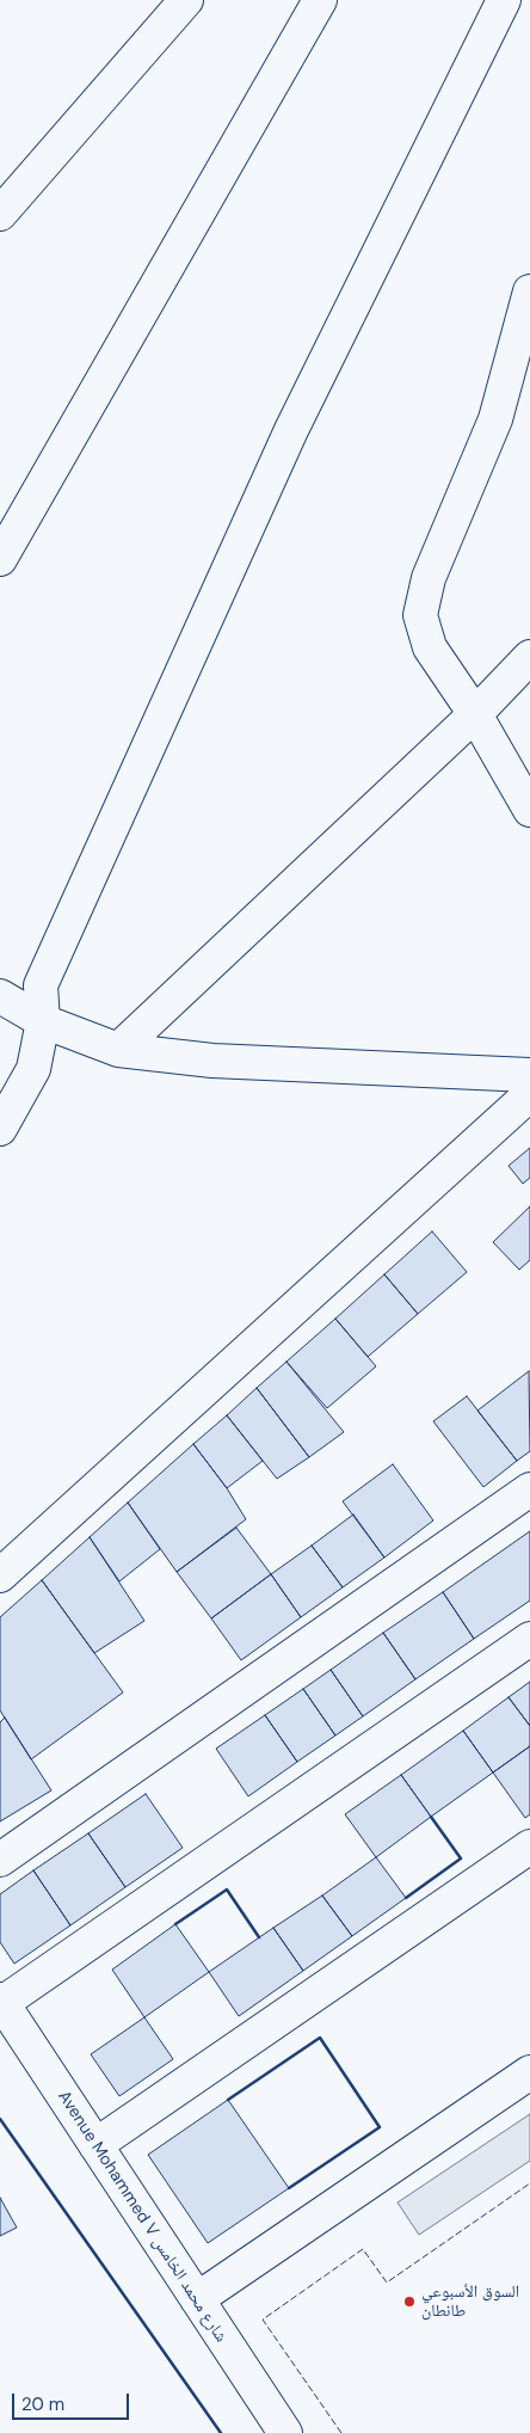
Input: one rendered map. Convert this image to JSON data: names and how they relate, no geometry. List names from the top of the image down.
{
  "streets": {
    "street": ["Avenue Mohammed V شارع محمد الخامس"]
  },
  "places": ["السوق الأسبوعي طانطان"],
  "scale_bar": "20 m"
}
